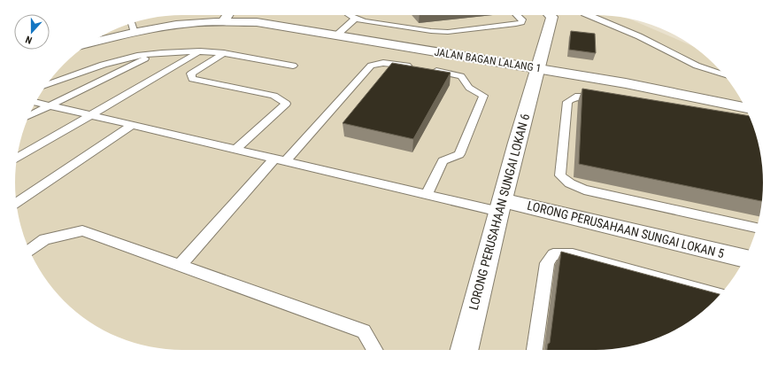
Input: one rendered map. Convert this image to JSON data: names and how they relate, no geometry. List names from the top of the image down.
{
  "streets": {
    "main road": ["JALAN BAGAN LALANG 1", "LORONG PERUSAHAAN SUNGAI LOKAN 6", "LORONG PERUSAHAAN SUNGAI LOKAN 5"]
  },
  "crossings": [
    ["JALAN BAGAN LALANG 1", "LORONG PERUSAHAAN SUNGAI LOKAN 6"],
    ["LORONG PERUSAHAAN SUNGAI LOKAN 6", "LORONG PERUSAHAAN SUNGAI LOKAN 5"]
  ],
  "north": "bottom"
}
